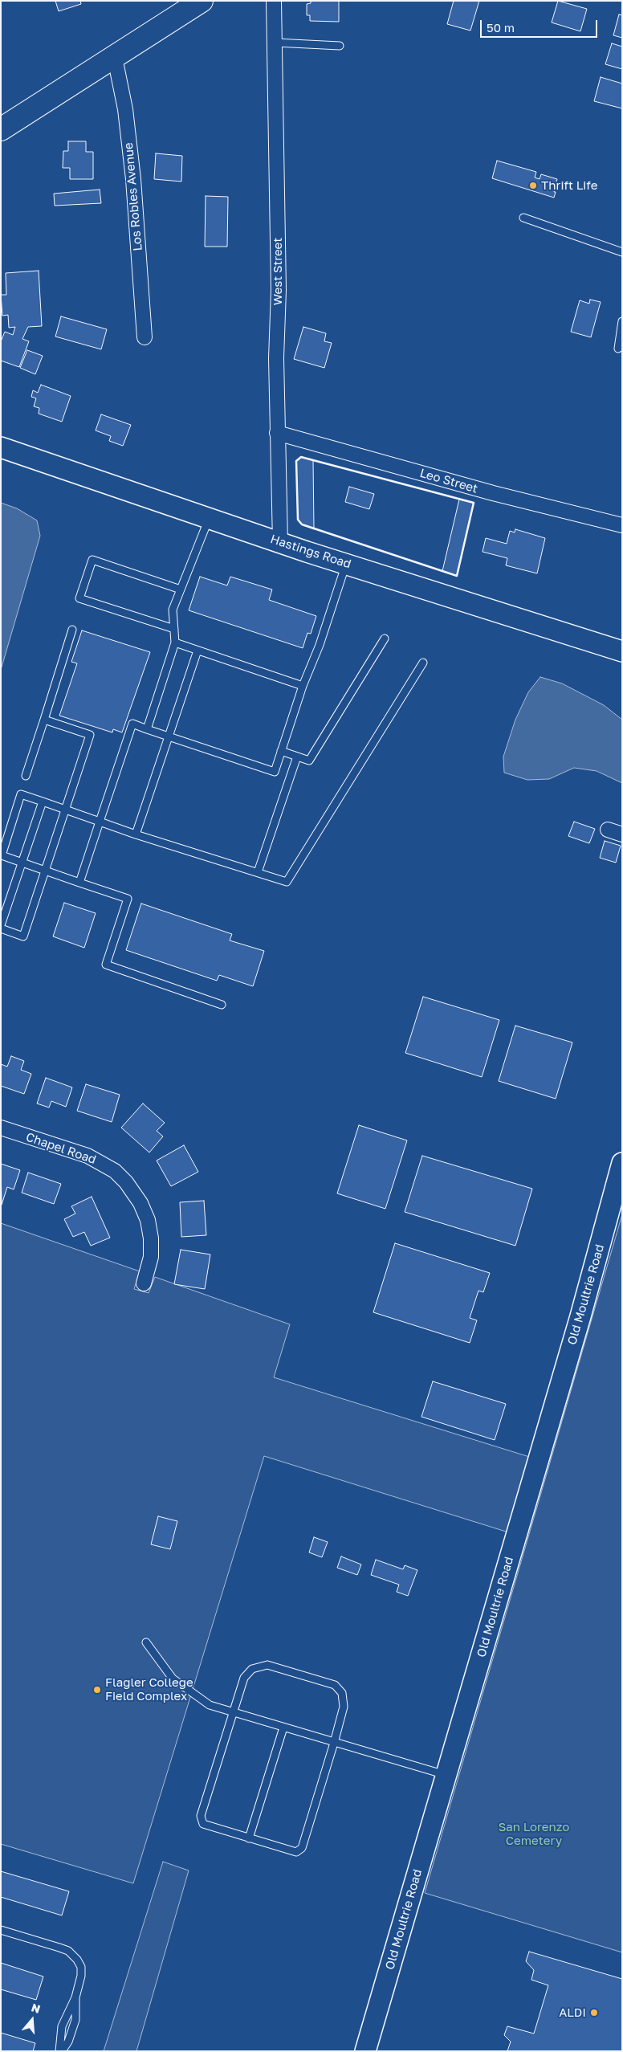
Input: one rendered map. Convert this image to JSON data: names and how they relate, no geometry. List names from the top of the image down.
{
  "streets": {
    "main road": ["Hastings Road", "Old Moultrie Road"],
    "street": [
      "Los Robles Avenue",
      "West Street",
      "Leo Street",
      "Chapel Road"
    ]
  },
  "crossings": [
    ["West Street", "Leo Street"],
    ["West Street", "Hastings Road"]
  ],
  "parks": ["San Lorenzo Cemetery"],
  "places": ["Thrift Life", "Flagler College Field Complex", "ALDI"],
  "scale_bar": "50 m",
  "north": "top"
}
